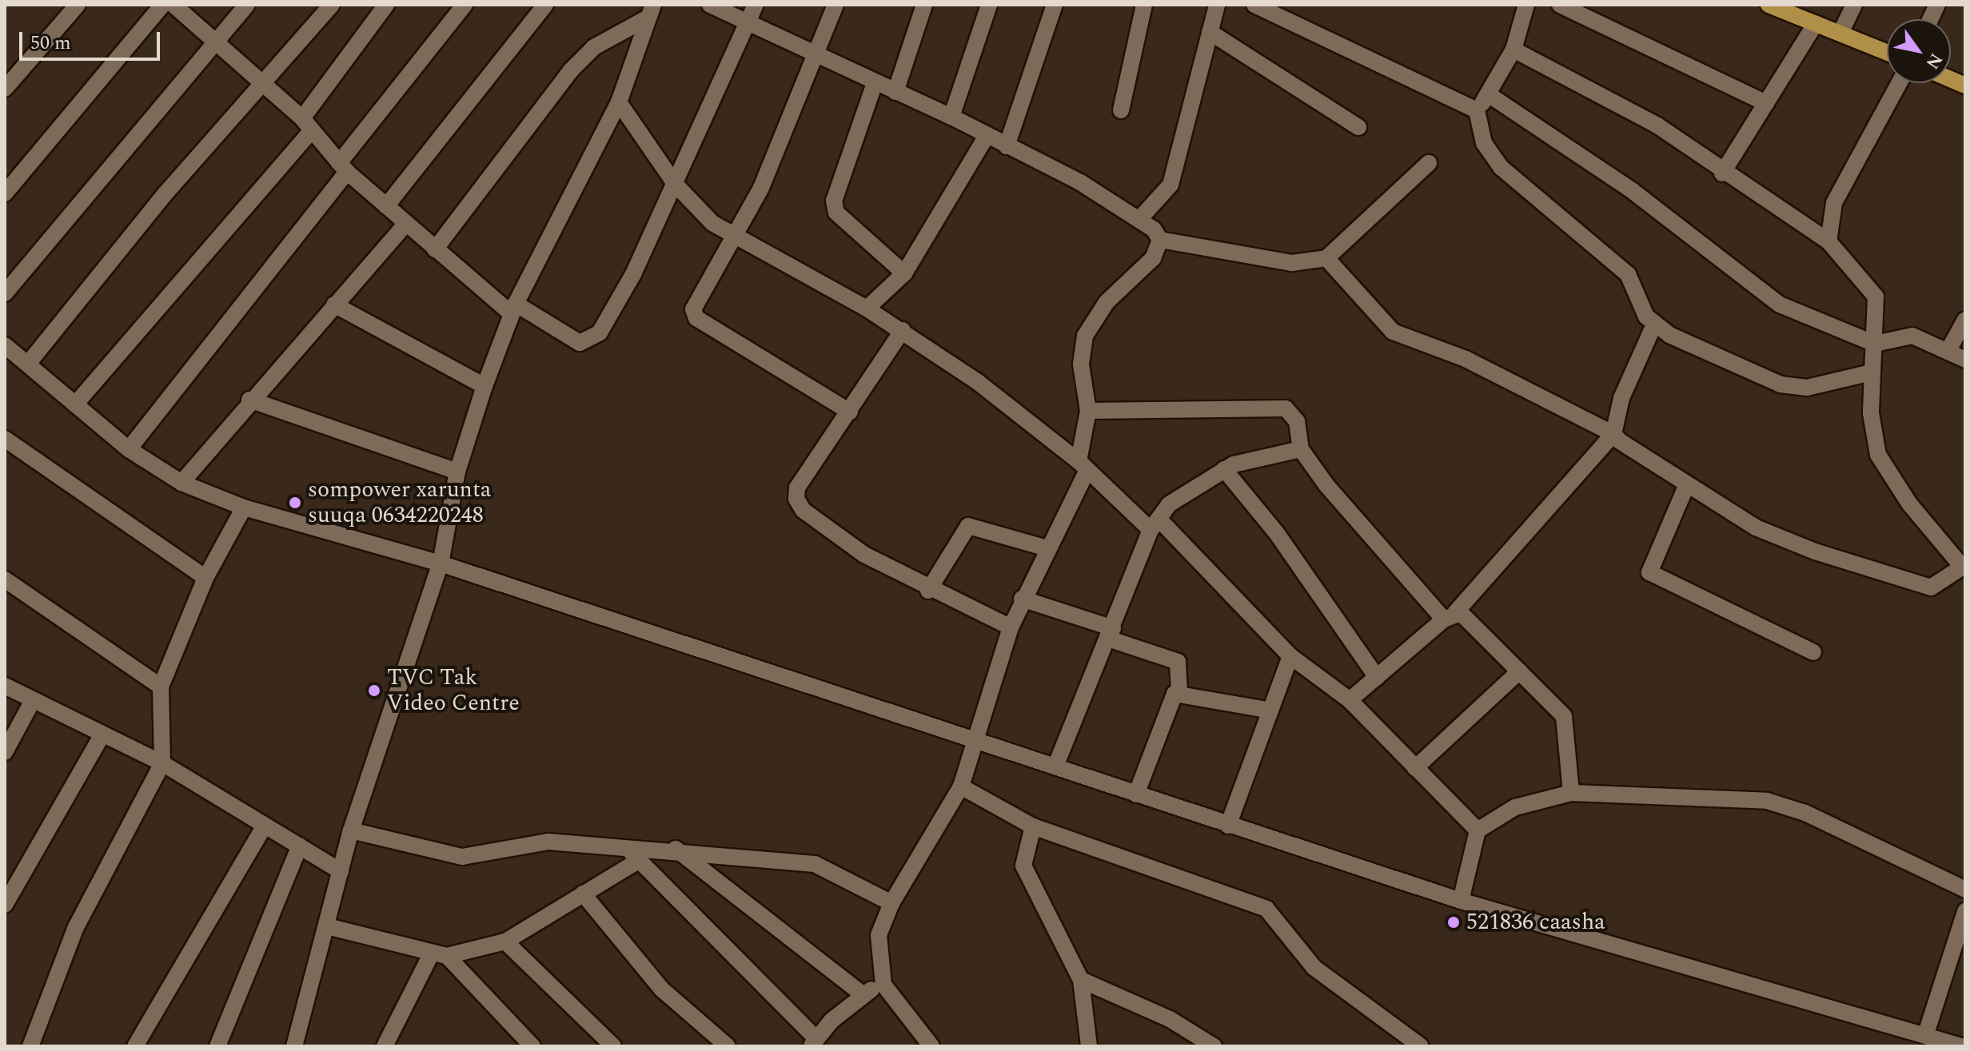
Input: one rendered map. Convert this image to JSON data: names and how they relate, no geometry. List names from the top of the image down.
{
  "places": ["sompower xarunta suuqa 0634220248", "TVC Tak Video Centre", "521836 caasha"],
  "scale_bar": "50 m",
  "north": "bottom right"
}
